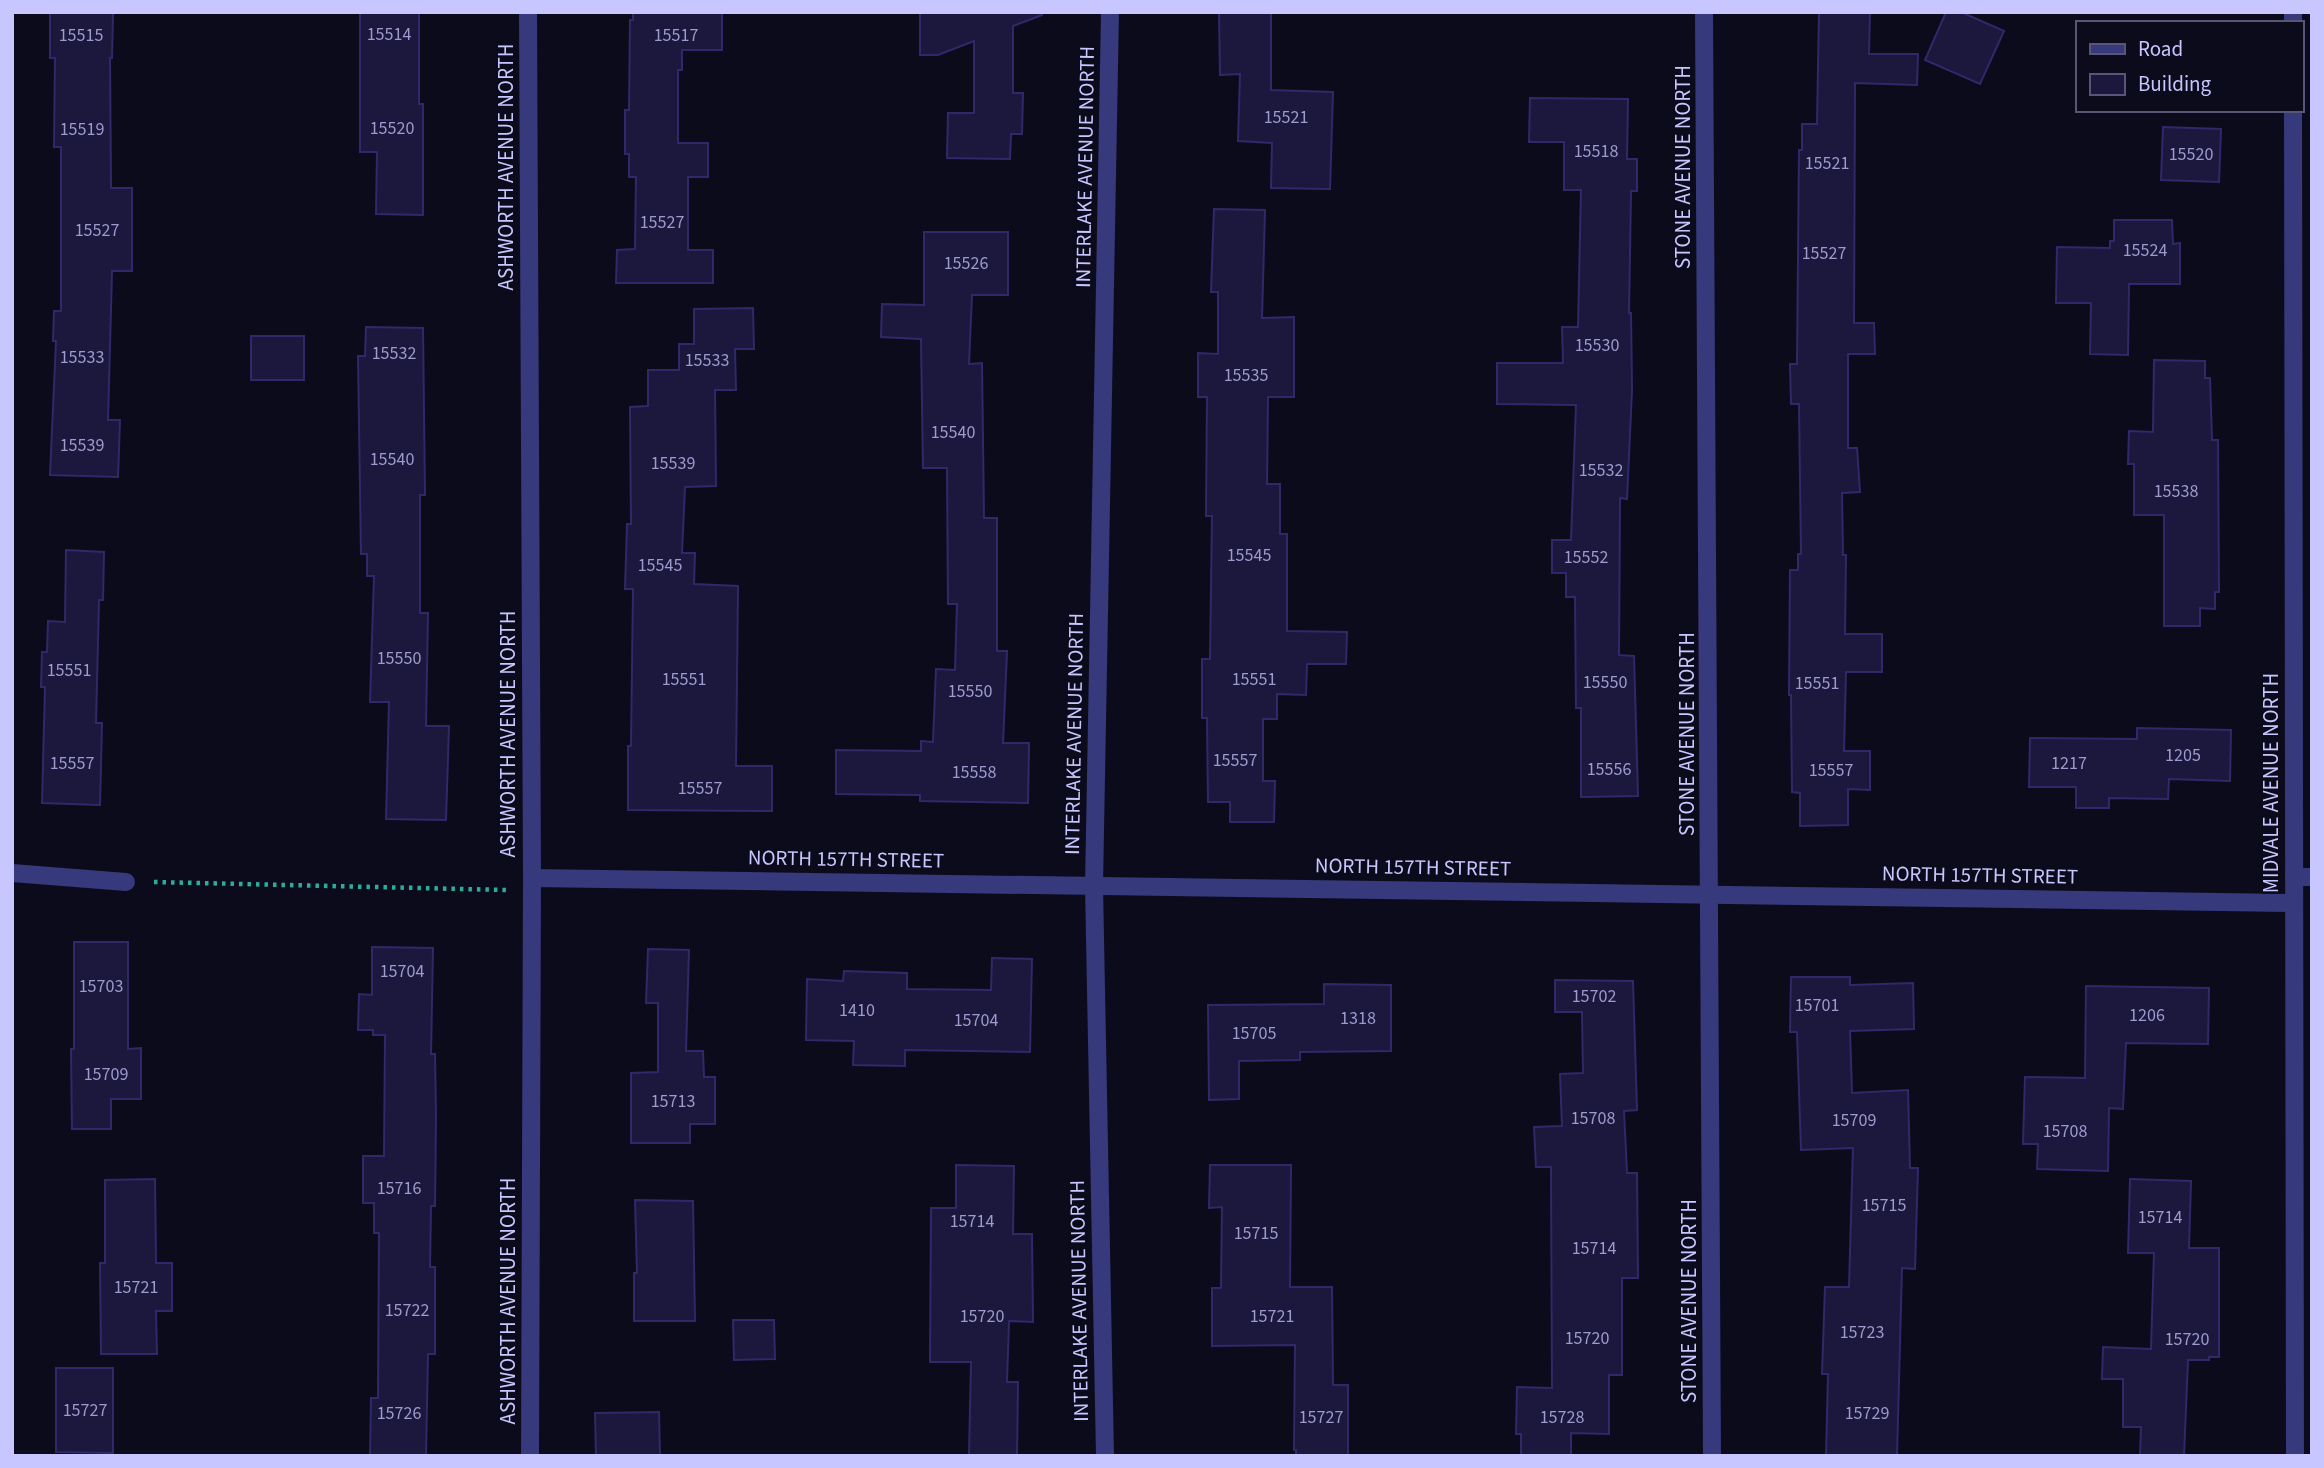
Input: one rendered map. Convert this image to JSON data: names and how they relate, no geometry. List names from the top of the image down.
{
  "streets": {
    "street": [
      "ASHWORTH AVENUE NORTH",
      "INTERLAKE AVENUE NORTH",
      "STONE AVENUE NORTH",
      "MIDVALE AVENUE NORTH",
      "NORTH 157TH STREET"
    ]
  },
  "crossings": [
    ["ASHWORTH AVENUE NORTH", "NORTH 157TH STREET"],
    ["INTERLAKE AVENUE NORTH", "NORTH 157TH STREET"],
    ["STONE AVENUE NORTH", "NORTH 157TH STREET"],
    ["MIDVALE AVENUE NORTH", "NORTH 157TH STREET"]
  ],
  "house_numbers": [
    "15514",
    "15515",
    "15517",
    "15521",
    "15520",
    "15519",
    "15518",
    "15520",
    "15521",
    "15527",
    "15527",
    "15524",
    "15527",
    "15526",
    "15530",
    "15532",
    "15533",
    "15533",
    "15535",
    "15540",
    "15539",
    "15540",
    "15539",
    "15532",
    "15538",
    "15545",
    "15552",
    "15545",
    "15550",
    "15551",
    "15551",
    "15551",
    "15550",
    "15551",
    "15550",
    "1205",
    "15557",
    "15557",
    "1217",
    "15556",
    "15557",
    "15558",
    "15557",
    "15704",
    "15703",
    "15702",
    "15701",
    "1410",
    "1206",
    "1318",
    "15704",
    "15705",
    "15709",
    "15713",
    "15708",
    "15709",
    "15708",
    "15716",
    "15715",
    "15714",
    "15714",
    "15715",
    "15714",
    "15721",
    "15722",
    "15720",
    "15721",
    "15723",
    "15720",
    "15720",
    "15727",
    "15726",
    "15729",
    "15727",
    "15728"
  ],
  "legend": ["Road", "Building"]
}
